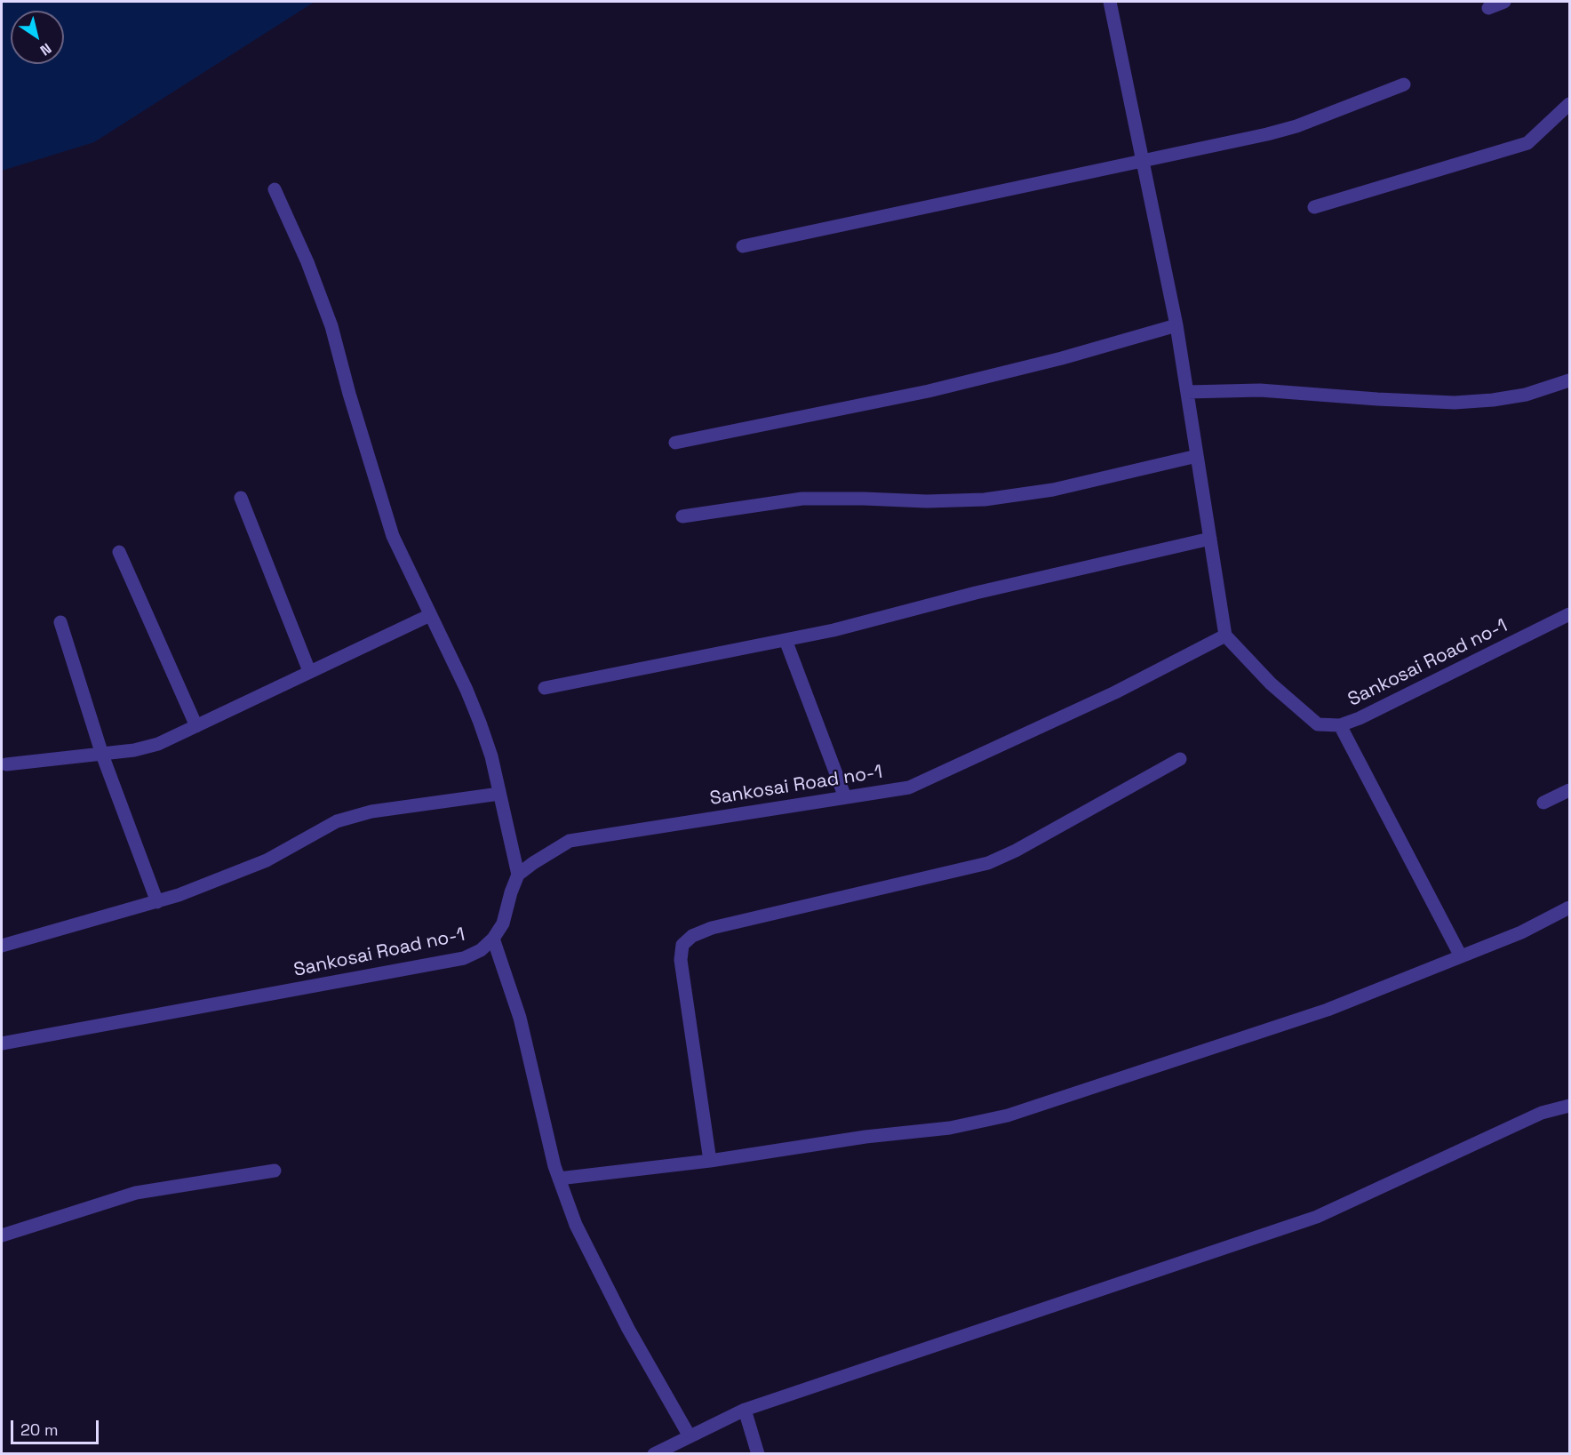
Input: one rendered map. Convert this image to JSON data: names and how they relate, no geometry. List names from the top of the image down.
{
  "streets": {
    "street": ["Sankosai Road no-1"]
  },
  "scale_bar": "20 m",
  "north": "bottom right"
}
